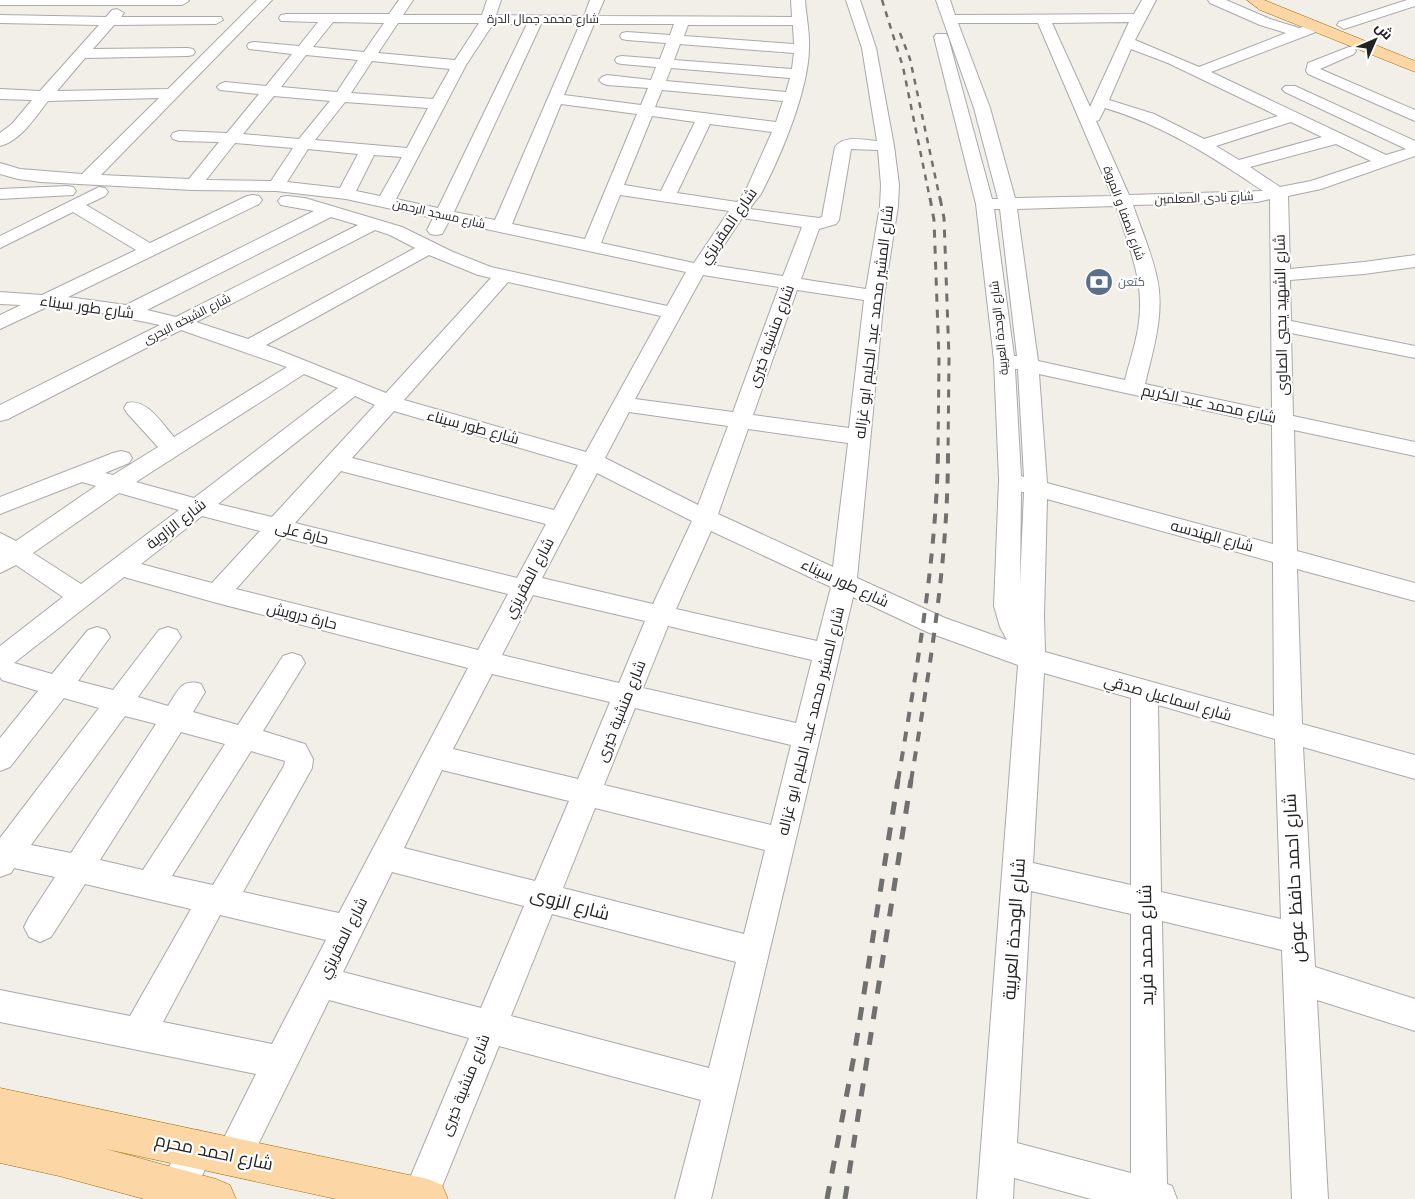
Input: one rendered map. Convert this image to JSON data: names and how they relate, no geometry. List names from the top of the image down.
{
  "streets": {
    "main road": ["شارع احمد محرم"],
    "street": [
      "شارع محمد جمال الدرة",
      "شارع نادى المعلمين",
      "شارع الصفا و المروة",
      "شارع مسجد الرحمن",
      "شارع المقريزي",
      "شارع طور سيناء",
      "شارع الشهيد يحيي الصاوى",
      "شارع الشيخه البحرى",
      "شارع المشير محمد عبد الحليم ابو غزاله",
      "شارع الوحدة العربية",
      "شارع منشية خيرى",
      "شارع محمد عبد الكريم",
      "شارع الزاوية",
      "حارة على",
      "شارع الهندسه",
      "حارة درويش",
      "شارع اسماعيل صدقي",
      "شارع احمد حافظ عوض",
      "شارع الزوى",
      "شارع محمد فريد"
    ]
  },
  "crossings": [
    ["شارع محمد جمال الدرة", "شارع المقريزي"],
    ["شارع نادى المعلمين", "شارع الصفا و المروة"],
    ["شارع نادى المعلمين", "شارع الشهيد يحيي الصاوى"],
    ["شارع نادى المعلمين", "شارع الوحدة العربية"],
    ["شارع الصفا و المروة", "شارع محمد عبد الكريم"],
    ["شارع مسجد الرحمن", "شارع المقريزي"],
    ["شارع مسجد الرحمن", "شارع الشيخه البحرى"],
    ["شارع مسجد الرحمن", "شارع المشير محمد عبد الحليم ابو غزاله"],
    ["شارع مسجد الرحمن", "شارع منشية خيرى"],
    ["شارع المقريزي", "شارع طور سيناء"],
    ["شارع المقريزي", "حارة على"],
    ["شارع المقريزي", "حارة درويش"],
    ["شارع المقريزي", "شارع الزوى"],
    ["شارع المقريزي", "شارع احمد محرم"],
    ["شارع طور سيناء", "شارع الشيخه البحرى"],
    ["شارع طور سيناء", "شارع المشير محمد عبد الحليم ابو غزاله"],
    ["شارع طور سيناء", "شارع منشية خيرى"],
    ["شارع طور سيناء", "شارع الزاوية"],
    ["شارع طور سيناء", "شارع اسماعيل صدقي"],
    ["شارع الشهيد يحيي الصاوى", "شارع محمد عبد الكريم"],
    ["شارع الشهيد يحيي الصاوى", "شارع الهندسه"],
    ["شارع الشهيد يحيي الصاوى", "شارع احمد حافظ عوض"],
    ["شارع المشير محمد عبد الحليم ابو غزاله", "حارة على"],
    ["شارع المشير محمد عبد الحليم ابو غزاله", "حارة درويش"],
    ["شارع المشير محمد عبد الحليم ابو غزاله", "شارع الزوى"],
    ["شارع الوحدة العربية", "شارع محمد عبد الكريم"],
    ["شارع الوحدة العربية", "شارع الهندسه"],
    ["شارع الوحدة العربية", "شارع اسماعيل صدقي"],
    ["شارع منشية خيرى", "حارة على"],
    ["شارع منشية خيرى", "حارة درويش"],
    ["شارع منشية خيرى", "شارع الزوى"],
    ["شارع منشية خيرى", "شارع احمد محرم"],
    ["شارع الزاوية", "حارة على"],
    ["شارع الزاوية", "حارة درويش"],
    ["شارع الهندسه", "شارع احمد حافظ عوض"],
    ["شارع اسماعيل صدقي", "شارع احمد حافظ عوض"],
    ["شارع اسماعيل صدقي", "شارع محمد فريد"]
  ],
  "places": {
    "bank": ["كتعن"]
  },
  "north": "top right"
}
